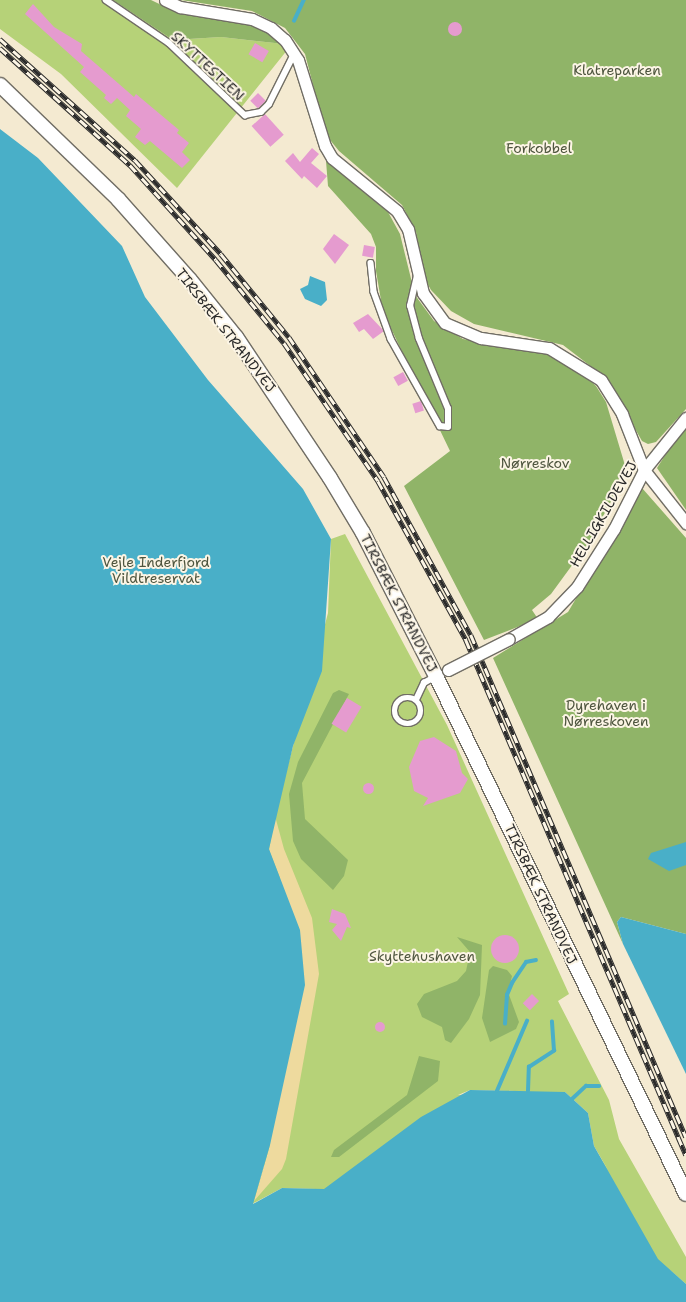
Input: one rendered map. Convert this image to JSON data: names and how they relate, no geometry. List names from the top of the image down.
{
  "streets": {
    "street": ["TIRSBÆK STRANDVEJ", "HELLIGKILDEVEJ"],
    "lane": ["SKYTTESTIEN"]
  },
  "crossings": [
    ["TIRSBÆK STRANDVEJ", "HELLIGKILDEVEJ"]
  ],
  "parks": [
    "Klatreparken",
    "Forkobbel",
    "Nørreskov",
    "Vejle Inderfjord Vildtreservat",
    "Dyrehaven i Nørreskoven",
    "Skyttehushaven"
  ]
}
